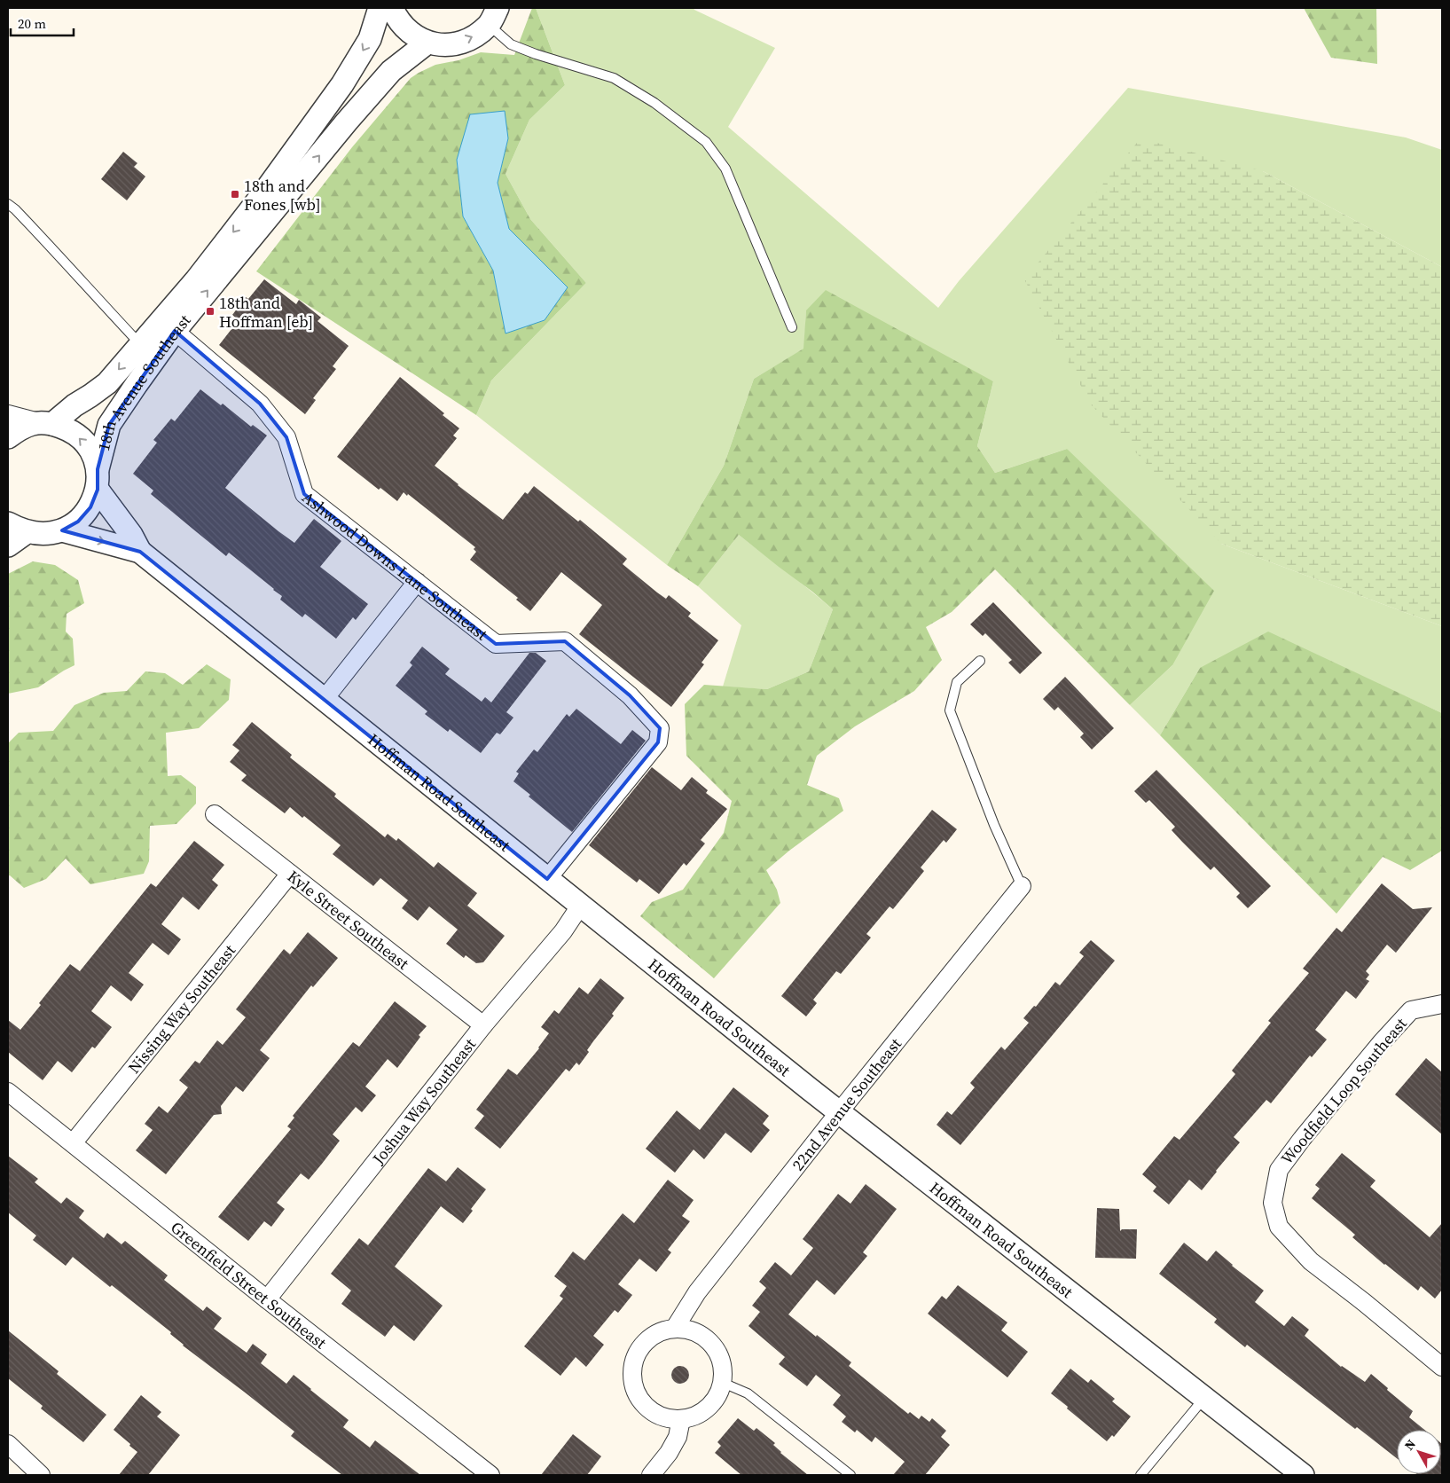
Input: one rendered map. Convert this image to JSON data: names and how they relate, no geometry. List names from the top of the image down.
{
  "streets": {
    "street": [
      "18th Avenue Southeast",
      "Ashwood Downs Lane Southeast",
      "Hoffman Road Southeast",
      "Kyle Street Southeast",
      "Nissing Way Southeast",
      "Woodfield Loop Southeast",
      "Joshua Way Southeast",
      "22nd Avenue Southeast",
      "Greenfield Street Southeast"
    ]
  },
  "crossings": [
    ["18th Avenue Southeast", "Ashwood Downs Lane Southeast"],
    ["18th Avenue Southeast", "Hoffman Road Southeast"],
    ["Ashwood Downs Lane Southeast", "Hoffman Road Southeast"],
    ["Hoffman Road Southeast", "Joshua Way Southeast"],
    ["Hoffman Road Southeast", "22nd Avenue Southeast"],
    ["Kyle Street Southeast", "Nissing Way Southeast"],
    ["Kyle Street Southeast", "Joshua Way Southeast"],
    ["Nissing Way Southeast", "Greenfield Street Southeast"],
    ["Joshua Way Southeast", "Greenfield Street Southeast"]
  ],
  "places": {
    "transit": ["18th and Fones [wb]", "18th and Hoffman [eb]"]
  },
  "scale_bar": "20 m",
  "north": "top left"
}
